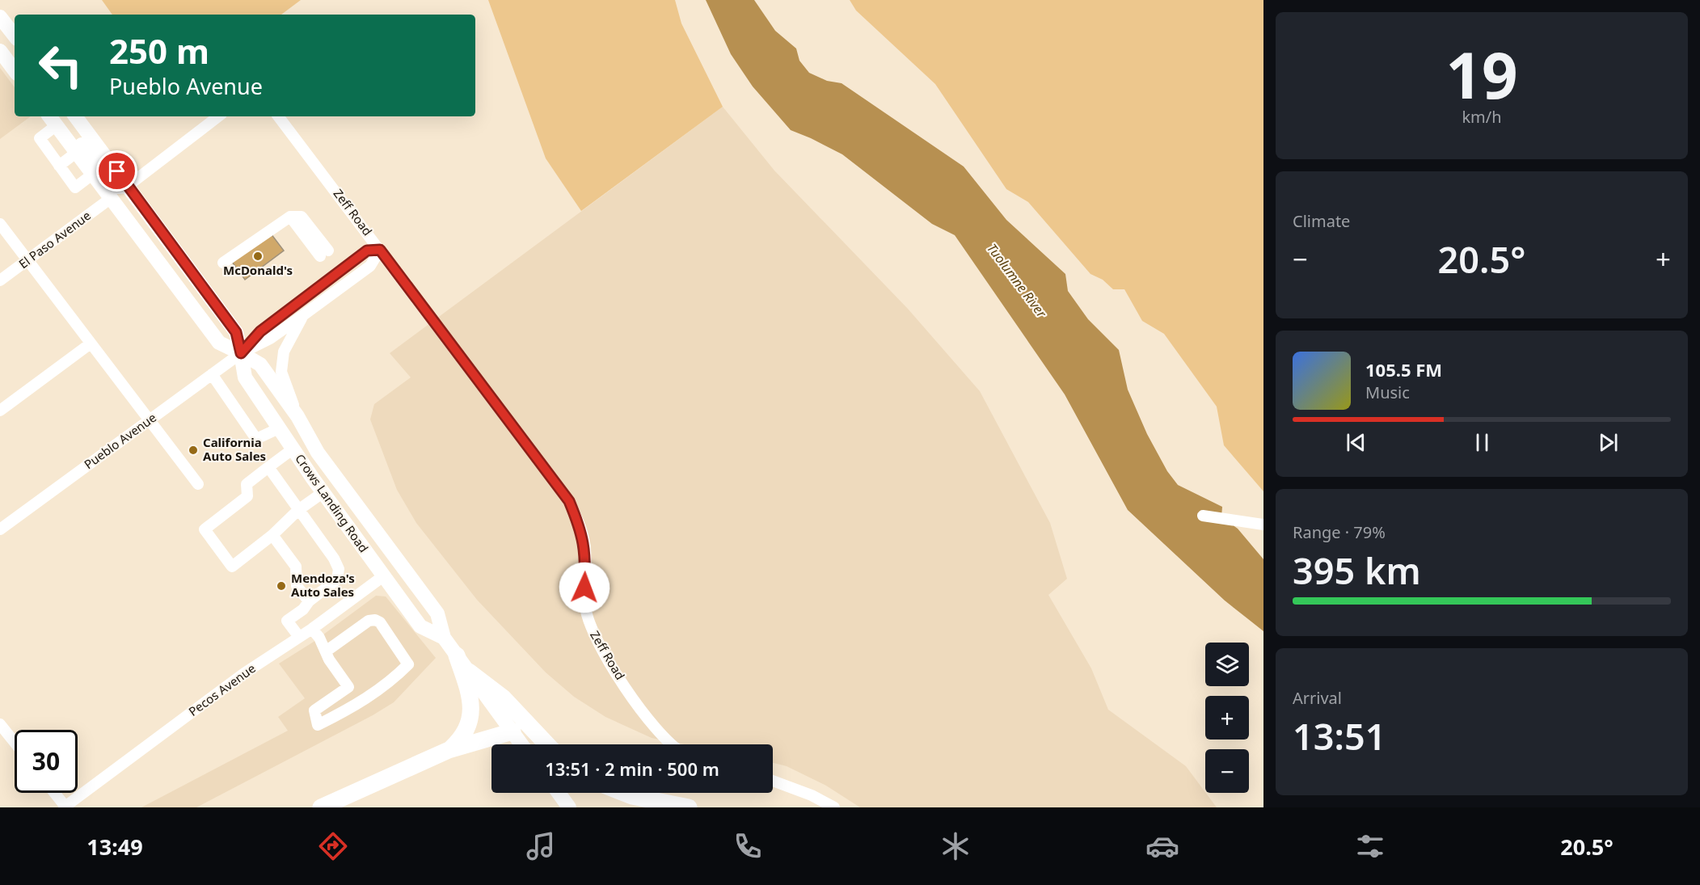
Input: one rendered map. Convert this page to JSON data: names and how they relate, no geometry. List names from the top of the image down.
{
  "streets": {
    "main road": ["Crows Landing Road"],
    "street": [
      "Zeff Road",
      "El Paso Avenue",
      "Pueblo Avenue",
      "Pecos Avenue"
    ]
  },
  "crossings": [
    ["Zeff Road", "Pueblo Avenue"],
    ["El Paso Avenue", "Crows Landing Road"],
    ["Pueblo Avenue", "Crows Landing Road"],
    ["Crows Landing Road", "Pecos Avenue"]
  ],
  "water": ["Tuolumne River"],
  "places": ["McDonald's", "California Auto Sales", "Mendoza's Auto Sales"],
  "page": {
    "tile": [
      ["19", "km/h"],
      "Climate",
      ["Range · 79%", "395 km"],
      ["Arrival", "13:51"]
    ],
    "turn": ["250 m", "Pueblo Avenue"],
    "heat": ["−", "20.5°", "+"],
    "song": ["105.5 FM", "Music"],
    "map_buttons": ["+", "−"],
    "limit": "30",
    "trip": "13:51 · 2 min · 500 m",
    "tabs": ["13:49", "20.5°"]
  }
}
